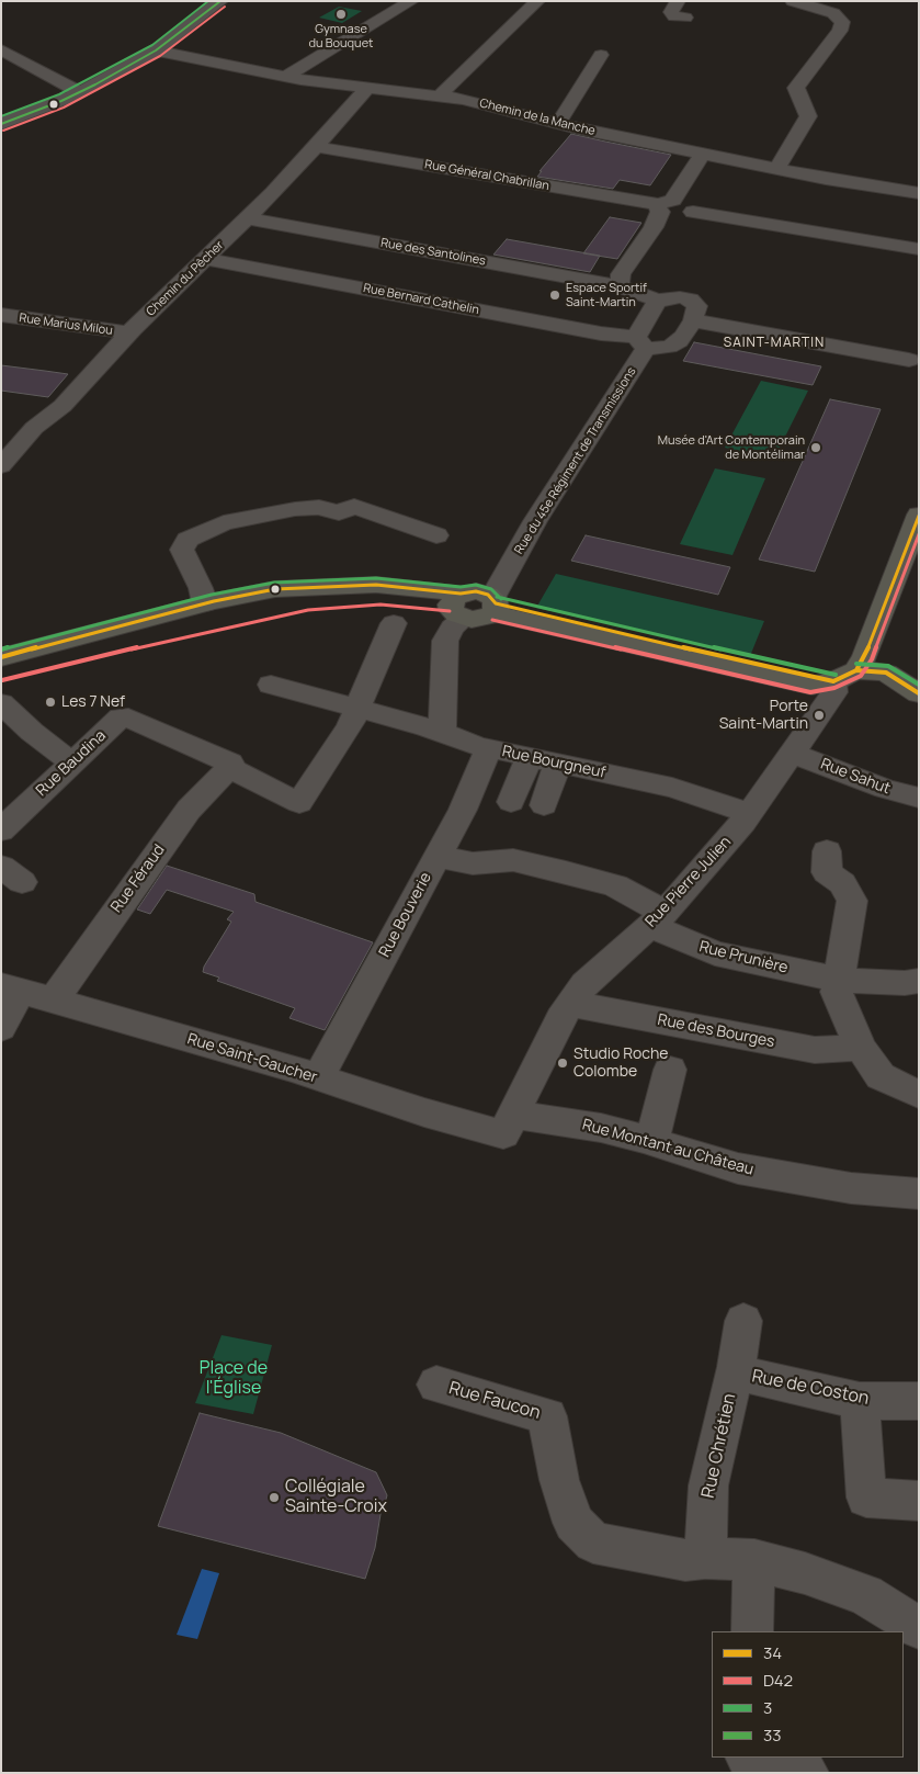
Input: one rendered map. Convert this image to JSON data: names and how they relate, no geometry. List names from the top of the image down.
{
  "streets": {
    "street": [
      "Chemin de la Manche",
      "Rue Général Chabrillan",
      "Rue des Santolines",
      "Chemin du Pêcher",
      "Rue Bernard Cathelin",
      "Rue Marius Milou",
      "Rue du 45e Régiment de Transmissions",
      "Rue Bourgneuf",
      "Rue Baudina",
      "Rue Sahut",
      "Rue Féraud",
      "Rue Pierre Julien",
      "Rue Bouverie",
      "Rue Prunière",
      "Rue des Bourges",
      "Rue Saint-Gaucher",
      "Rue Montant au Château",
      "Rue de Coston",
      "Rue Faucon",
      "Rue Chrétien"
    ]
  },
  "crossings": [
    ["Chemin de la Manche", "Chemin du Pêcher"],
    ["Rue Général Chabrillan", "Chemin du Pêcher"],
    ["Rue des Santolines", "Chemin du Pêcher"],
    ["Rue des Santolines", "Rue du 45e Régiment de Transmissions"],
    ["Chemin du Pêcher", "Rue Bernard Cathelin"],
    ["Chemin du Pêcher", "Rue Marius Milou"],
    ["Rue Bernard Cathelin", "Rue du 45e Régiment de Transmissions"],
    ["Rue du 45e Régiment de Transmissions", "Rue Bourgneuf"],
    ["Rue Bourgneuf", "Rue Baudina"],
    ["Rue Bourgneuf", "Rue Pierre Julien"],
    ["Rue Bourgneuf", "Rue Bouverie"],
    ["Rue Baudina", "Rue Féraud"],
    ["Rue Sahut", "Rue Pierre Julien"],
    ["Rue Féraud", "Rue Saint-Gaucher"],
    ["Rue Pierre Julien", "Rue Prunière"],
    ["Rue Pierre Julien", "Rue des Bourges"],
    ["Rue Pierre Julien", "Rue Saint-Gaucher"],
    ["Rue Pierre Julien", "Rue Montant au Château"],
    ["Rue Bouverie", "Rue Prunière"],
    ["Rue Bouverie", "Rue Saint-Gaucher"],
    ["Rue Saint-Gaucher", "Rue Montant au Château"],
    ["Rue de Coston", "Rue Chrétien"],
    ["Rue Faucon", "Rue Chrétien"]
  ],
  "districts": ["SAINT-MARTIN"],
  "parks": ["Place de l'Église"],
  "places": [
    "Gymnase du Bouquet",
    "Espace Sportif Saint-Martin",
    "Musée d'Art Contemporain de Montélimar",
    "Les 7 Nef",
    "Porte Saint-Martin",
    "Studio Roche Colombe",
    "Collégiale Sainte-Croix"
  ],
  "lines": [
    "transit line 3",
    "transit line 33",
    "transit line D42",
    "transit line 34"
  ],
  "legend": [
    "34",
    "D42",
    "3",
    "33"
  ]
}
